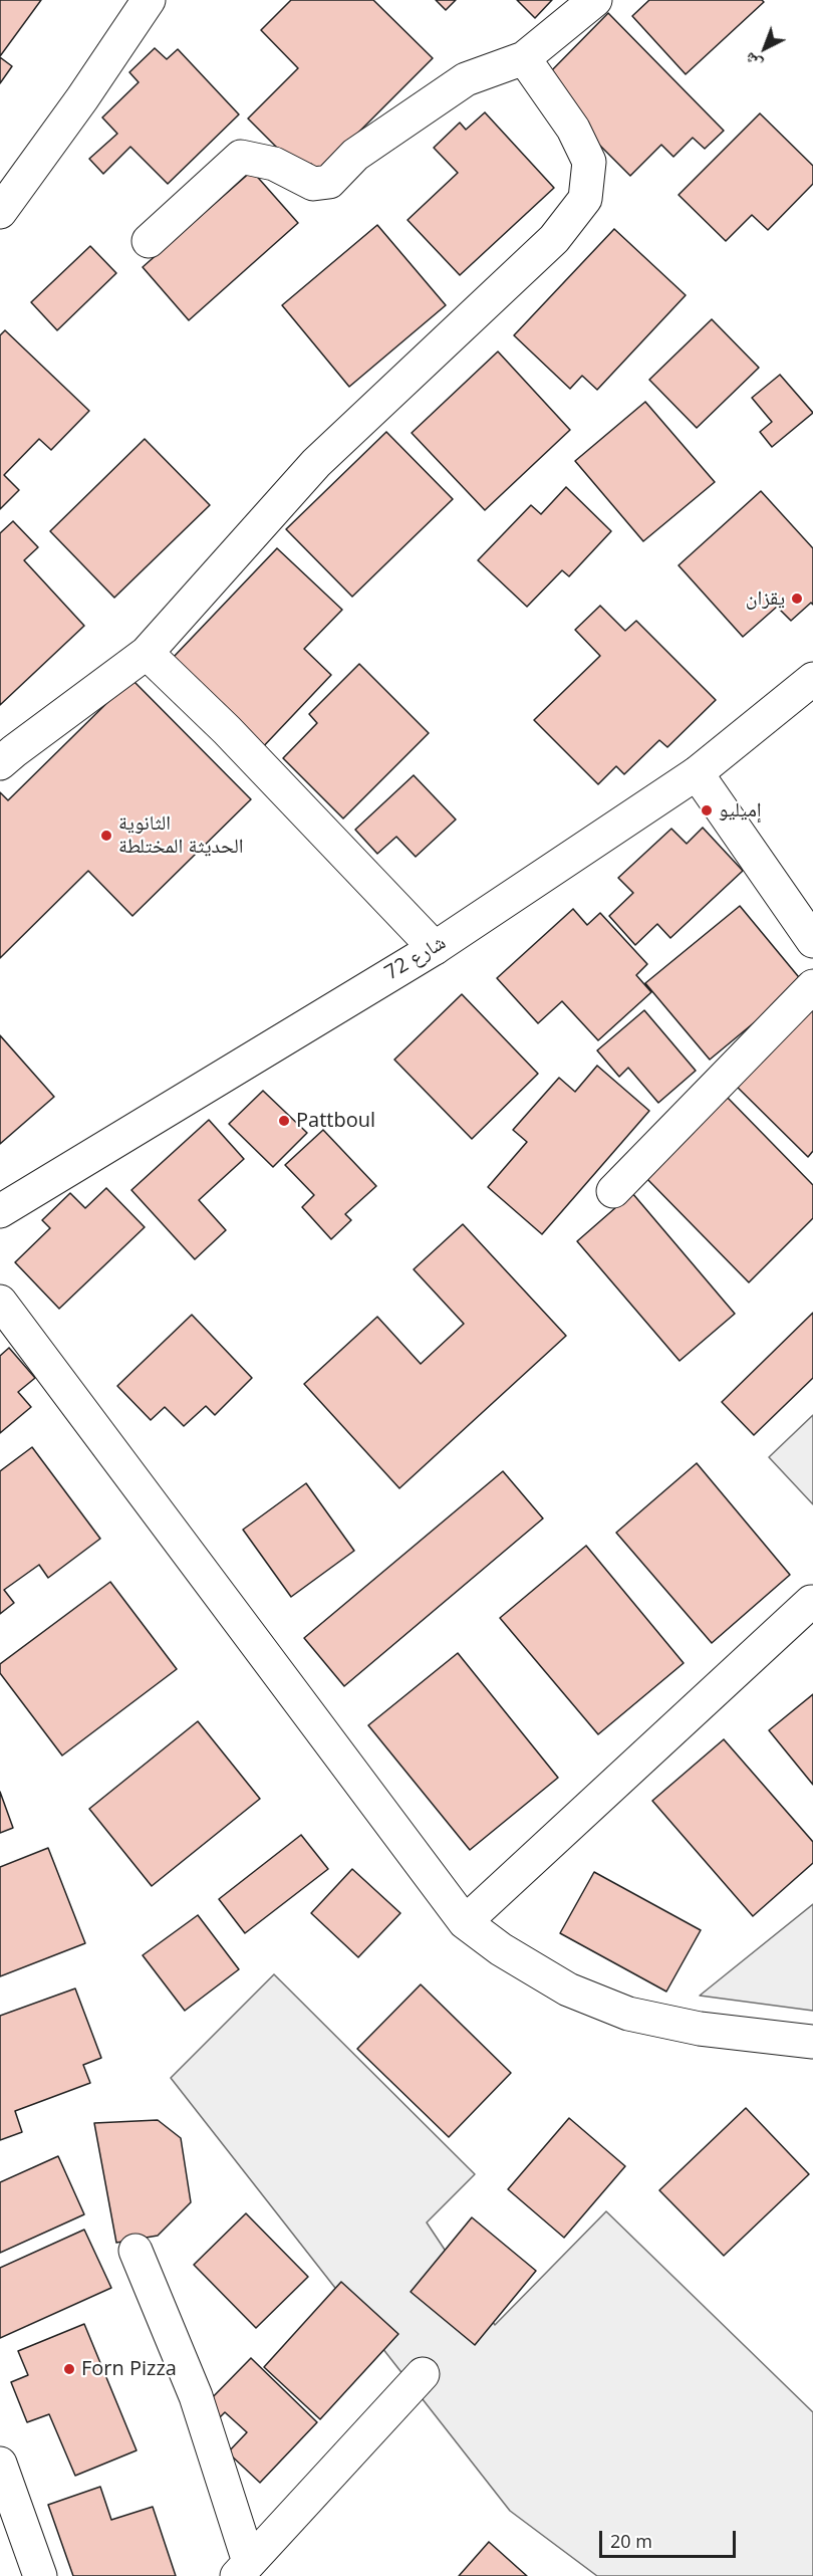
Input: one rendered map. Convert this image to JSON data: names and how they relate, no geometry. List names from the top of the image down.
{
  "streets": {
    "street": ["شارع 72"]
  },
  "places": [
    "يقزان",
    "إميليو",
    "الثانوية الحديثة المختلطة",
    "Pattboul",
    "Forn Pizza"
  ],
  "scale_bar": "20 m",
  "north": "bottom left"
}
